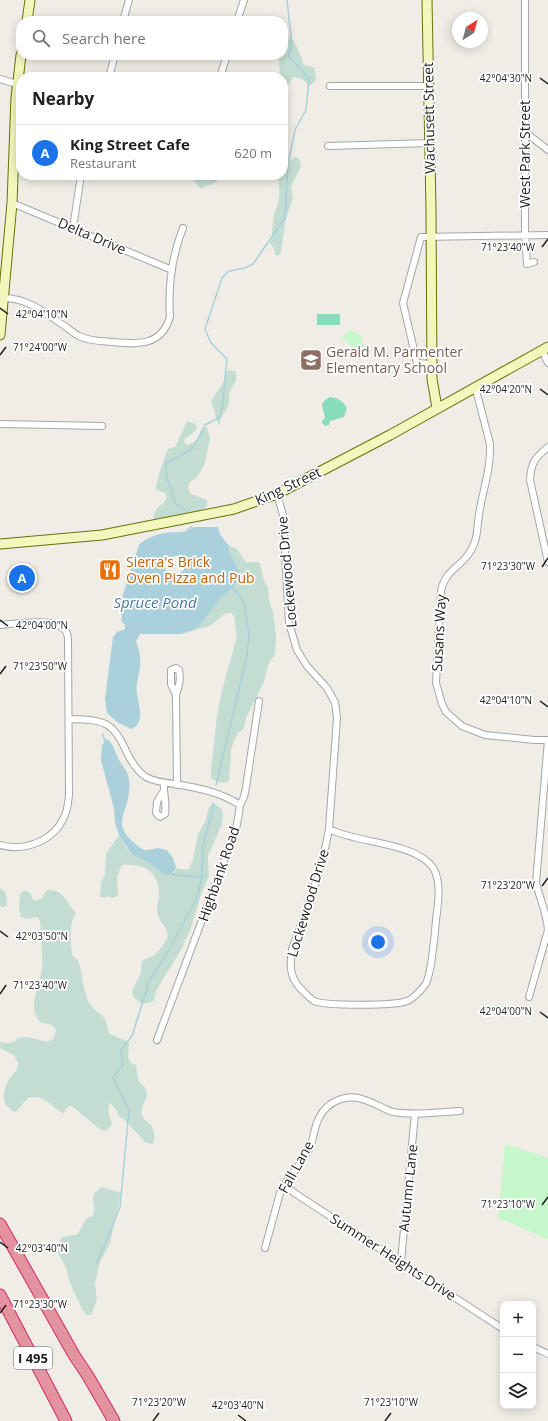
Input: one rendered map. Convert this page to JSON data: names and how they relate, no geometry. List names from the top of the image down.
{
  "streets": {
    "highway": ["I 495"],
    "main road": ["Wachusett Street", "King Street"],
    "street": [
      "West Park Street",
      "Delta Drive",
      "Lockewood Drive",
      "Susans Way",
      "Highbank Road",
      "Fall Lane",
      "Autumn Lane",
      "Summer Heights Drive"
    ]
  },
  "crossings": [
    ["Wachusett Street", "King Street"],
    ["King Street", "Lockewood Drive"],
    ["King Street", "Susans Way"],
    ["Fall Lane", "Autumn Lane"],
    ["Fall Lane", "Summer Heights Drive"],
    ["Autumn Lane", "Summer Heights Drive"]
  ],
  "water": ["Spruce Pond"],
  "places": {
    "school or university": ["Gerald M. Parmenter Elementary School"],
    "restaurant": ["Sierra's Brick Oven Pizza and Pub"]
  },
  "north": "top right",
  "page": {
    "search": "Search here",
    "heading": "Nearby",
    "list": [
      {
        "mark": "A",
        "name": "King Street Cafe",
        "note": "Restaurant",
        "value": "620 m"
      }
    ],
    "pins": "A",
    "map_buttons": ["+", "−"]
  },
  "coordinates": [
    "42°04'30\"N",
    "71°23'40\"W",
    "42°04'10\"N",
    "71°24'00\"W",
    "42°04'20\"N",
    "71°23'30\"W",
    "42°04'00\"N",
    "71°23'50\"W",
    "71°23'20\"W",
    "42°03'50\"N",
    "71°23'10\"W",
    "42°03'40\"N"
  ]
}
